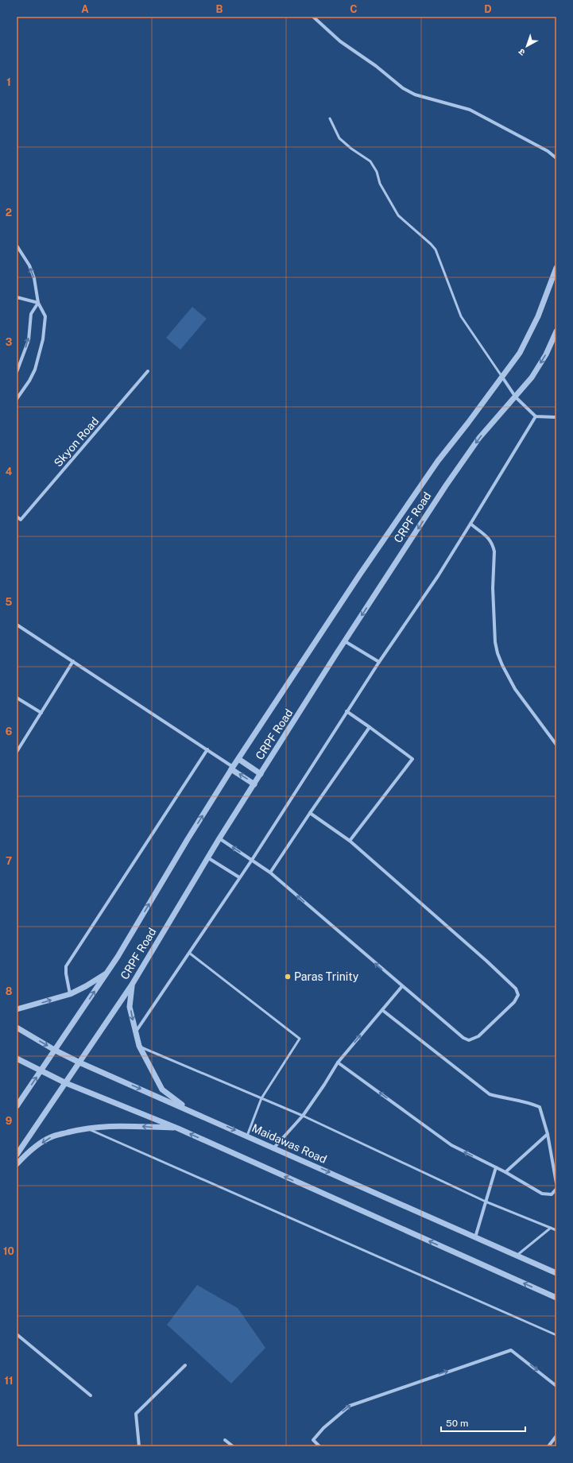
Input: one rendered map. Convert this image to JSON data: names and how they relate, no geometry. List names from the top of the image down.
{
  "streets": {
    "street": ["Skyon Road", "CRPF Road", "Maidawas Road"]
  },
  "crossings": [
    ["CRPF Road", "Maidawas Road"]
  ],
  "places": ["Paras Trinity"],
  "scale_bar": "50 m",
  "north": "bottom left",
  "grid": {
    "columns": [
      "A",
      "B",
      "C",
      "D"
    ],
    "rows": [
      "1",
      "2",
      "3",
      "4",
      "5",
      "6",
      "7",
      "8",
      "9",
      "10",
      "11"
    ]
  }
}
